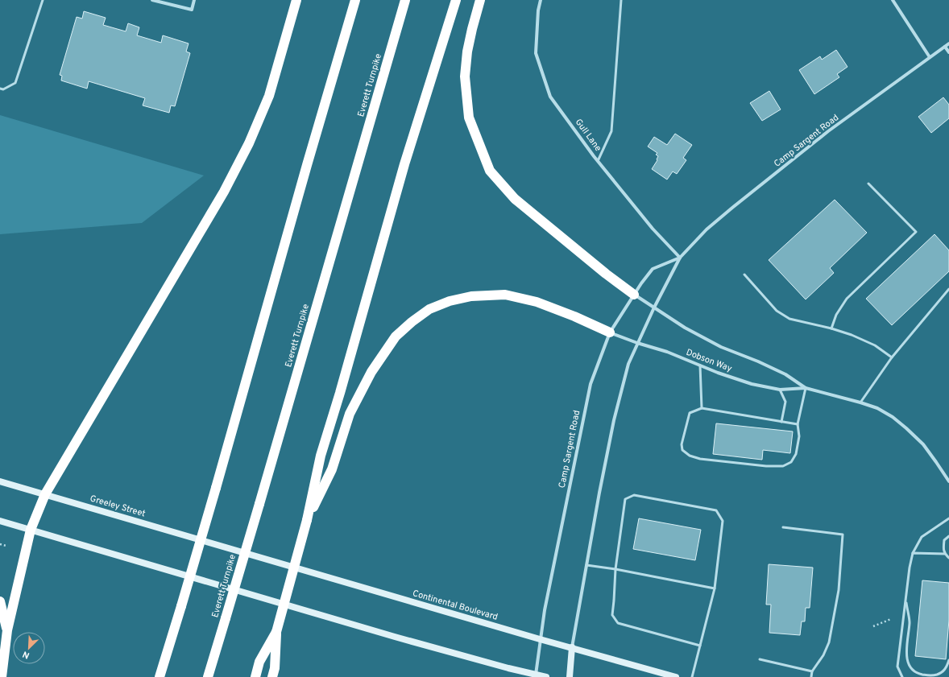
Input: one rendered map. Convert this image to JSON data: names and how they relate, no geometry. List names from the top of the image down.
{
  "streets": {
    "highway": ["Everett Turnpike"],
    "main road": ["Greeley Street", "Continental Boulevard"],
    "street": ["Gull Lane", "Camp Sargent Road", "Dobson Way"]
  },
  "crossings": [
    ["Gull Lane", "Camp Sargent Road"],
    ["Camp Sargent Road", "Dobson Way"],
    ["Camp Sargent Road", "Continental Boulevard"],
    ["Greeley Street", "Continental Boulevard"]
  ],
  "north": "bottom left"
}
